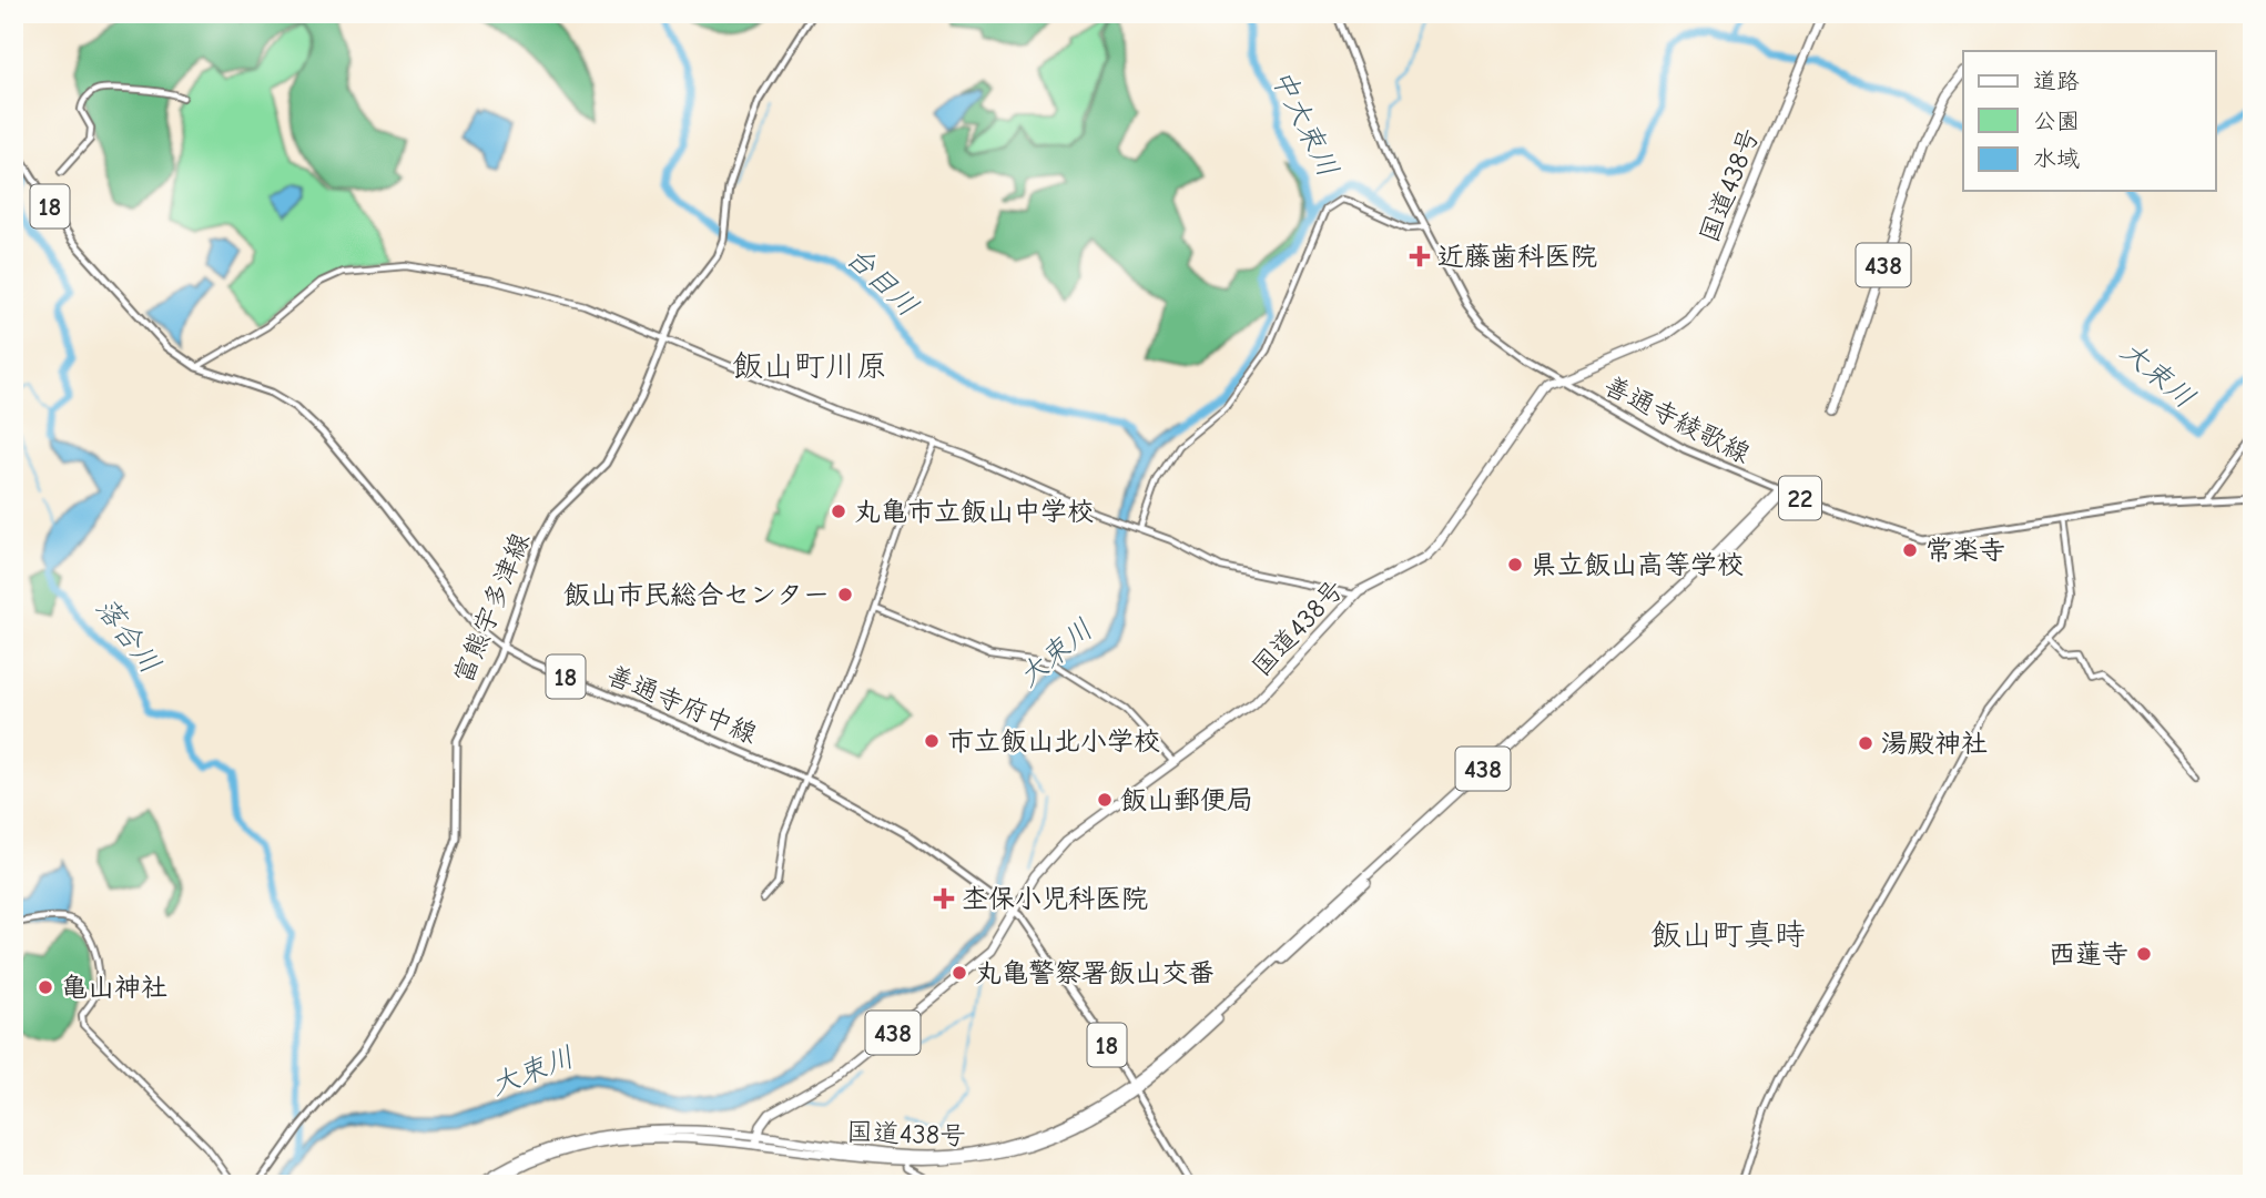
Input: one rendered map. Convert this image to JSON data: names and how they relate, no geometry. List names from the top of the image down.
{
  "streets": {
    "highway": ["国道438号", "438"],
    "main road": [
      "18",
      "善通寺綾歌線",
      "22",
      "富熊宇多津線",
      "善通寺府中線"
    ]
  },
  "crossings": [
    ["国道438号", "善通寺綾歌線"],
    ["国道438号", "善通寺府中線"],
    ["富熊宇多津線", "善通寺府中線"]
  ],
  "districts": ["飯山町川原", "飯山町真時"],
  "water": [
    "中大束川",
    "台目川",
    "大束川",
    "落合川"
  ],
  "places": {
    "health": ["近藤歯科医院", "杢保小児科医院"],
    "other": [
      "丸亀市立飯山中学校",
      "常楽寺",
      "県立飯山高等学校",
      "飯山市民総合センター",
      "市立飯山北小学校",
      "湯殿神社",
      "飯山郵便局",
      "西蓮寺",
      "丸亀警察署飯山交番",
      "亀山神社"
    ]
  },
  "legend": ["道路", "公園", "水域"]
}
